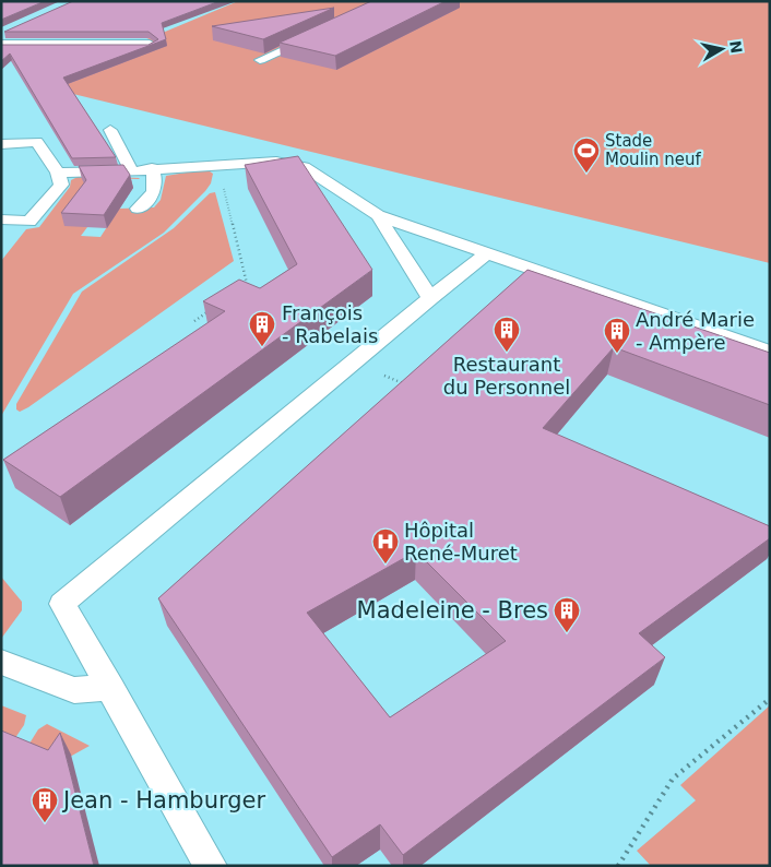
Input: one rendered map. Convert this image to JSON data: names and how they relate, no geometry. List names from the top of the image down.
{
  "places": {
    "sports": ["Stade Moulin neuf"],
    "building": [
      "François - Rabelais",
      "Restaurant du Personnel",
      "André Marie - Ampère",
      "Madeleine - Bres",
      "Jean - Hamburger"
    ],
    "hospital": ["Hôpital René-Muret"]
  },
  "north": "right"
}
